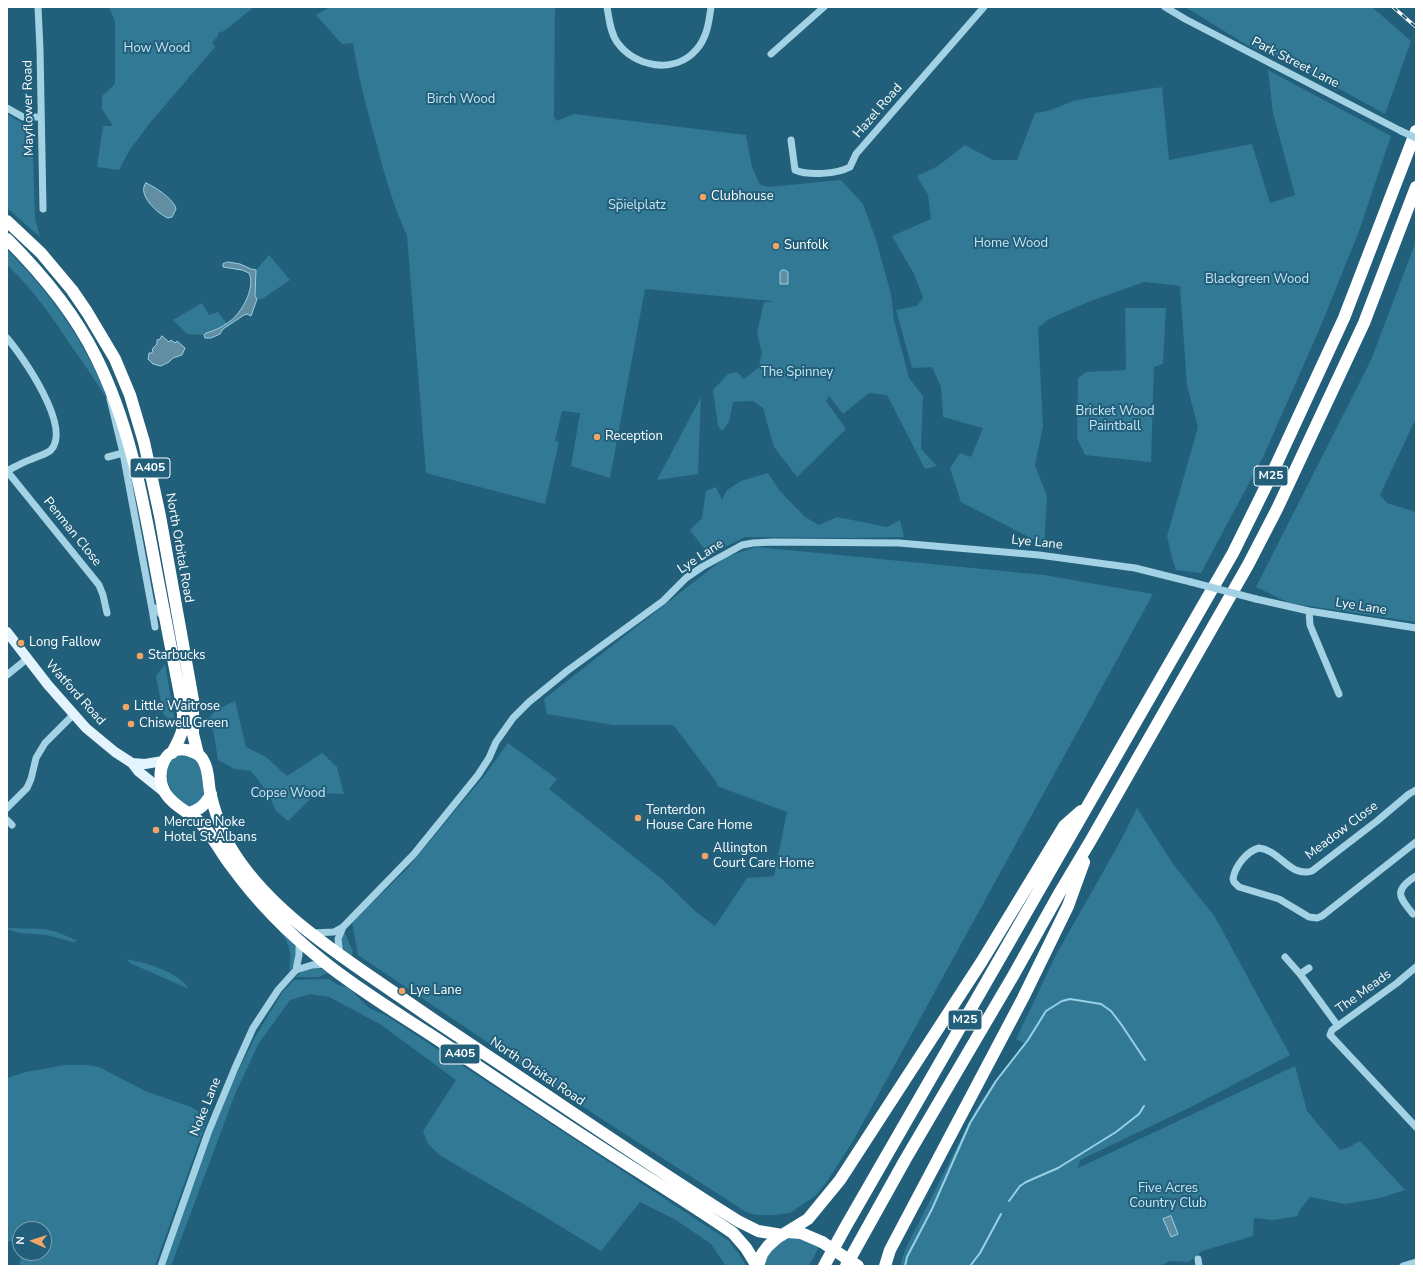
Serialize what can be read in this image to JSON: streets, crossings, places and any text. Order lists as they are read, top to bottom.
{
  "streets": {
    "highway": ["A405", "M25", "North Orbital Road"],
    "main road": ["Watford Road"],
    "street": [
      "Park Street Lane",
      "Mayflower Road",
      "Hazel Road",
      "Penman Close",
      "Lye Lane",
      "Meadow Close",
      "The Meads",
      "Noke Lane"
    ]
  },
  "crossings": [
    ["A405", "North Orbital Road"],
    ["A405", "Watford Road"],
    ["M25", "North Orbital Road"],
    ["Lye Lane", "North Orbital Road"],
    ["North Orbital Road", "Watford Road"]
  ],
  "parks": [
    "How Wood",
    "Birch Wood",
    "Spielplatz",
    "Home Wood",
    "Blackgreen Wood",
    "The Spinney",
    "Bricket Wood Paintball",
    "Copse Wood",
    "Five Acres Country Club"
  ],
  "places": [
    "Clubhouse",
    "Sunfolk",
    "Reception",
    "Long Fallow",
    "Starbucks",
    "Little Waitrose",
    "Chiswell Green",
    "Tenterdon House Care Home",
    "Mercure Noke Hotel St Albans",
    "Allington Court Care Home",
    "Lye Lane"
  ],
  "north": "left"
}
